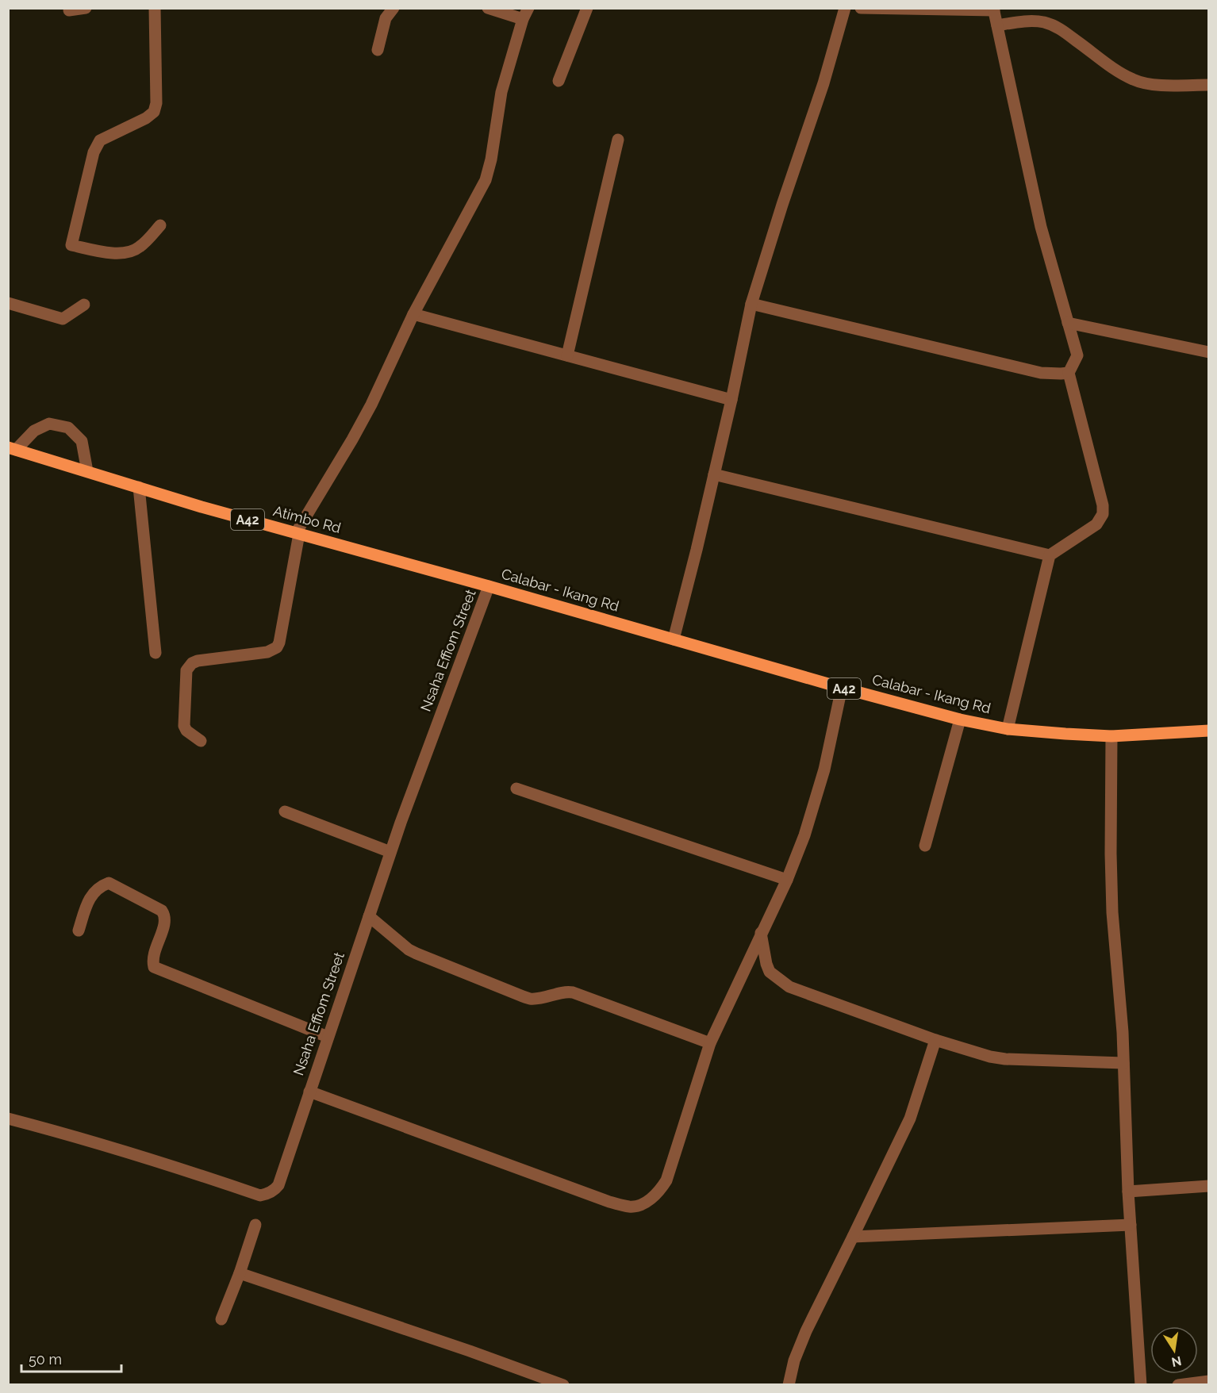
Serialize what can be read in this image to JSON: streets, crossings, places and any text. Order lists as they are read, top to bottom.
{
  "streets": {
    "main road": ["A42", "Atimbo Rd", "Calabar - Ikang Rd"],
    "street": ["Nsaha Effiom Street"]
  },
  "crossings": [
    ["Atimbo Rd", "Calabar - Ikang Rd"],
    ["Atimbo Rd", "Nsaha Effiom Street"],
    ["Calabar - Ikang Rd", "Nsaha Effiom Street"]
  ],
  "scale_bar": "50 m",
  "north": "bottom"
}
